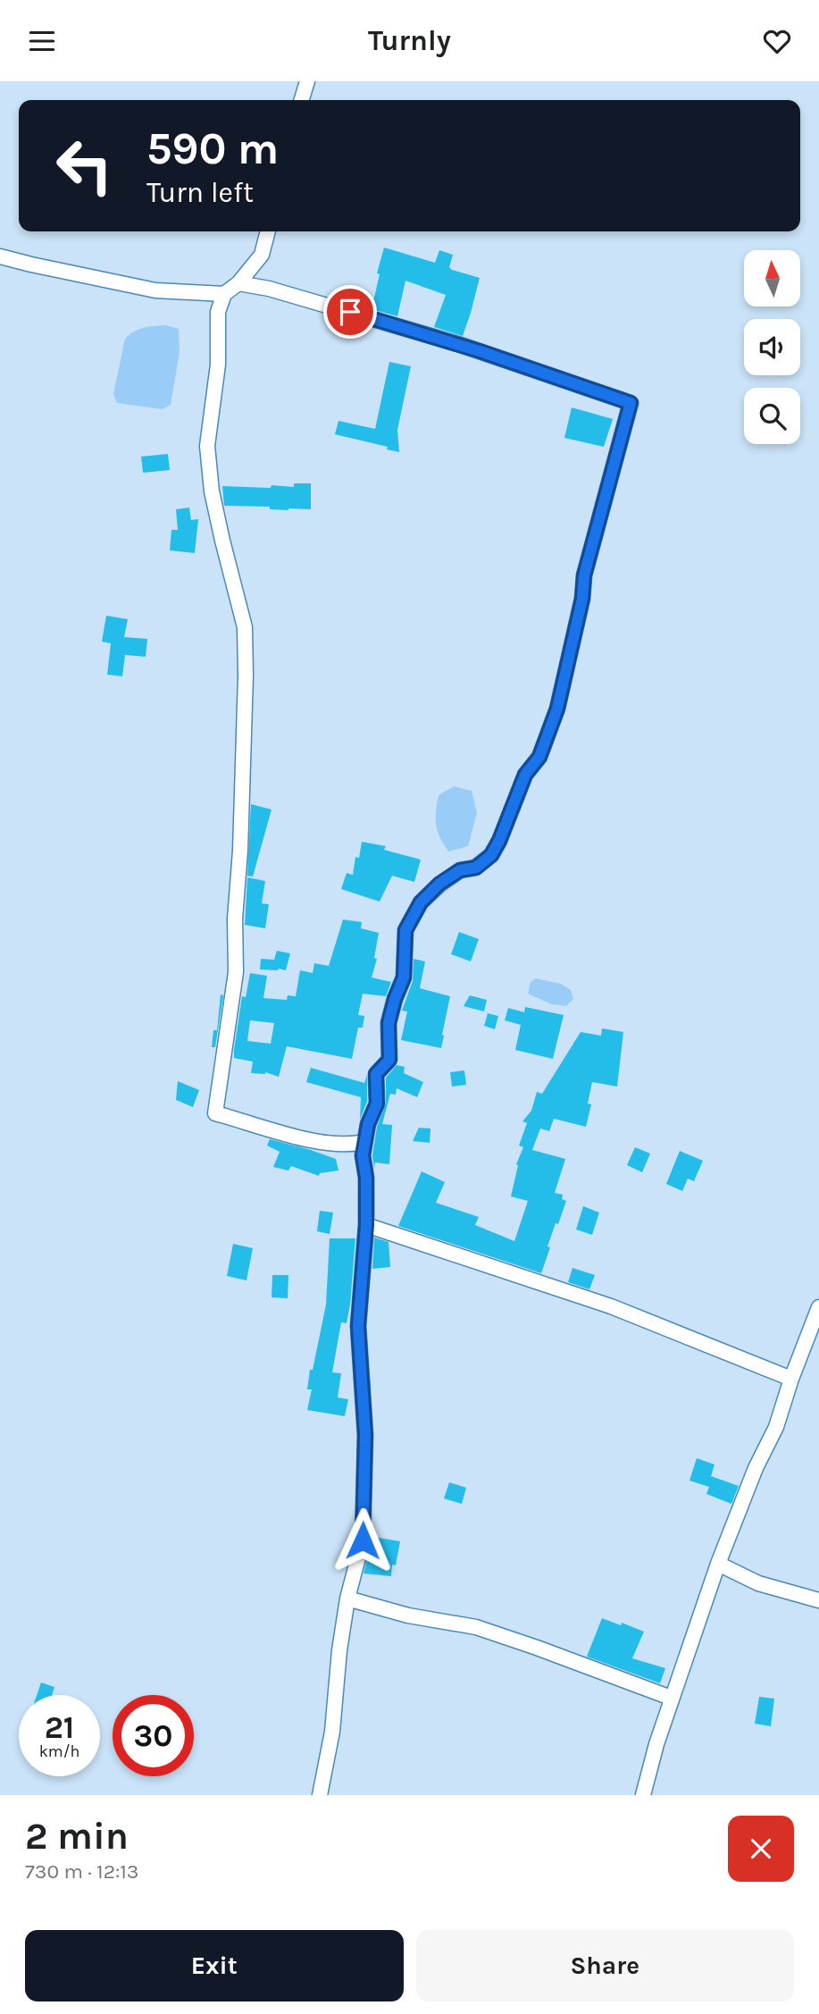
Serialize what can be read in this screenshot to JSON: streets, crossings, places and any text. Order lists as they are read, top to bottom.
{
  "north": "top",
  "page": {
    "header": "Turnly",
    "turn": ["590 m", "Turn left"],
    "speed": "21 km/h",
    "limit": "30",
    "heading": ["2 min", "730 m · 12:13"],
    "buttons": ["Exit", "Share"]
  }
}
